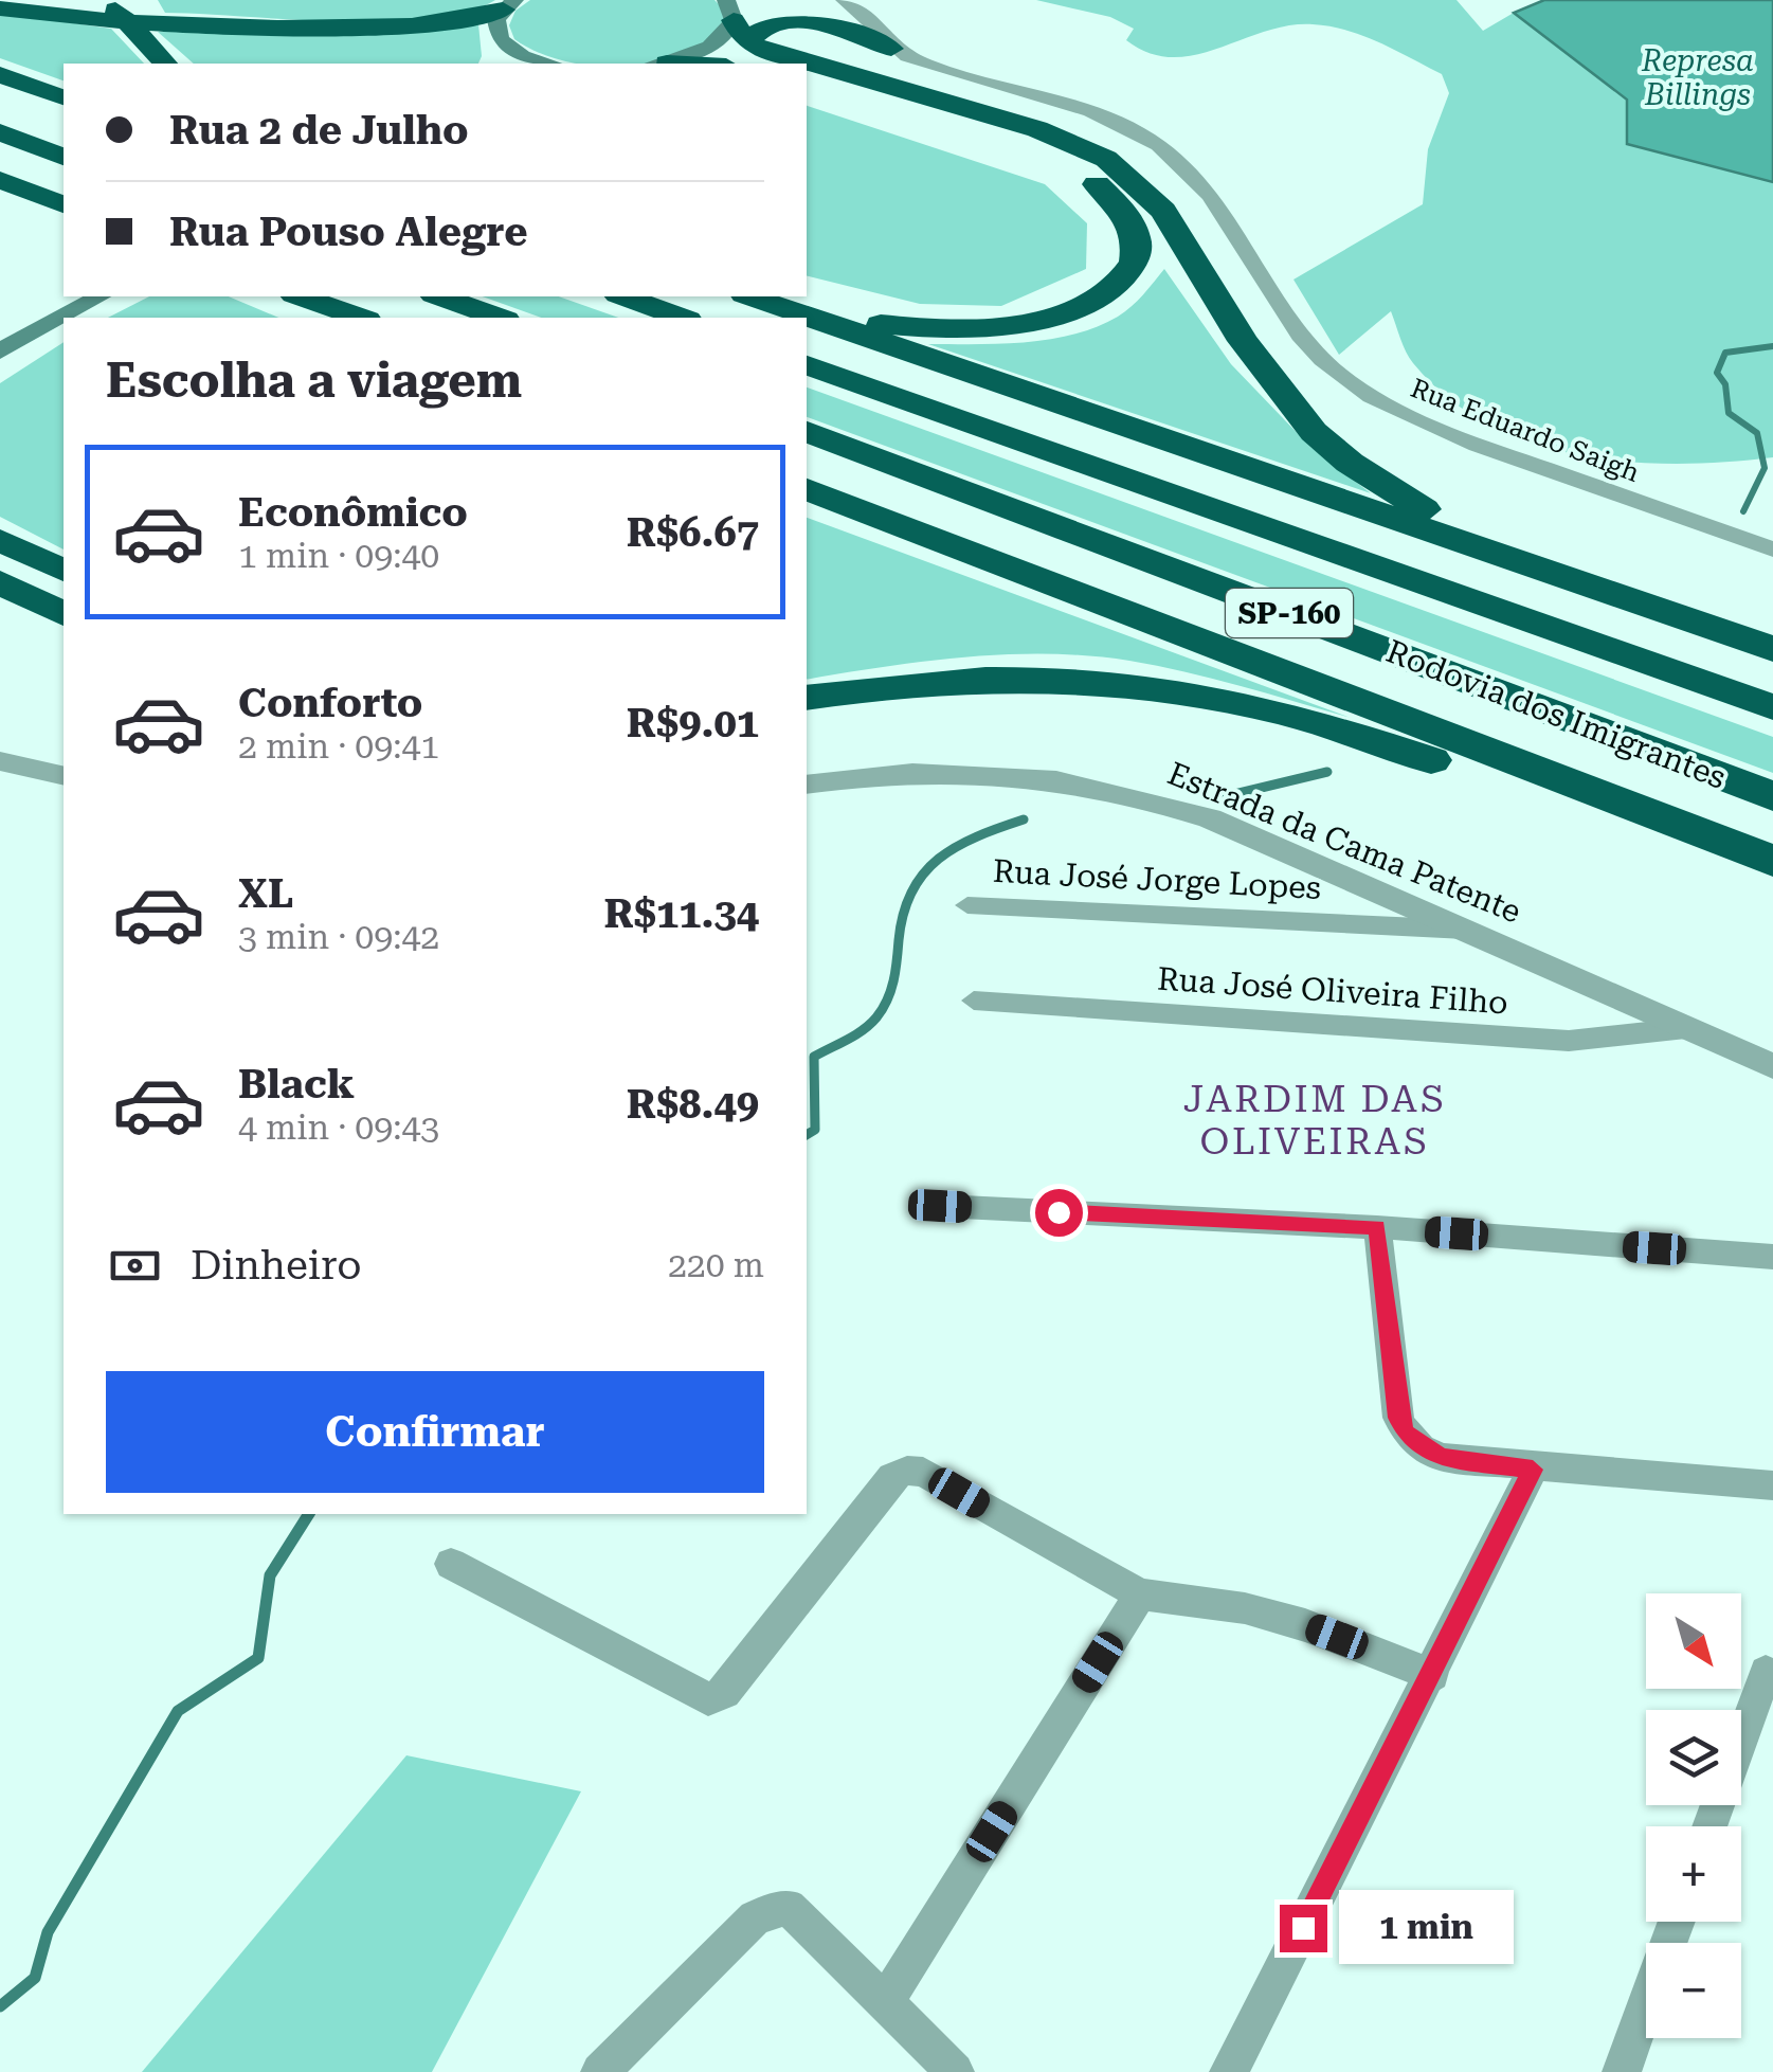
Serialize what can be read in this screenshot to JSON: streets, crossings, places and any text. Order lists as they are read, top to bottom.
{
  "streets": {
    "highway": ["SP-160", "Rodovia dos Imigrantes"],
    "street": [
      "Rua Eduardo Saigh",
      "Estrada da Cama Patente",
      "Rua José Jorge Lopes",
      "Rua José Oliveira Filho"
    ]
  },
  "crossings": [
    ["Estrada da Cama Patente", "Rua José Jorge Lopes"],
    ["Estrada da Cama Patente", "Rua José Oliveira Filho"]
  ],
  "districts": ["JARDIM DAS OLIVEIRAS"],
  "water": ["Represa Billings"],
  "north": "bottom right",
  "page": {
    "banner": ["Rua 2 de Julho", "Rua Pouso Alegre"],
    "heading": "Escolha a viagem",
    "list": [
      {
        "name": "Econômico",
        "note": "1 min · 09:40",
        "value": "R$6.67"
      },
      {
        "name": "Conforto",
        "note": "2 min · 09:41",
        "value": "R$9.01"
      },
      {
        "name": "XL",
        "note": "3 min · 09:42",
        "value": "R$11.34"
      },
      {
        "name": "Black",
        "note": "4 min · 09:43",
        "value": "R$8.49"
      }
    ],
    "pay": ["Dinheiro", "220 m"],
    "buttons": "Confirmar",
    "map_buttons": ["+", "−"],
    "bubble": "1 min"
  }
}
